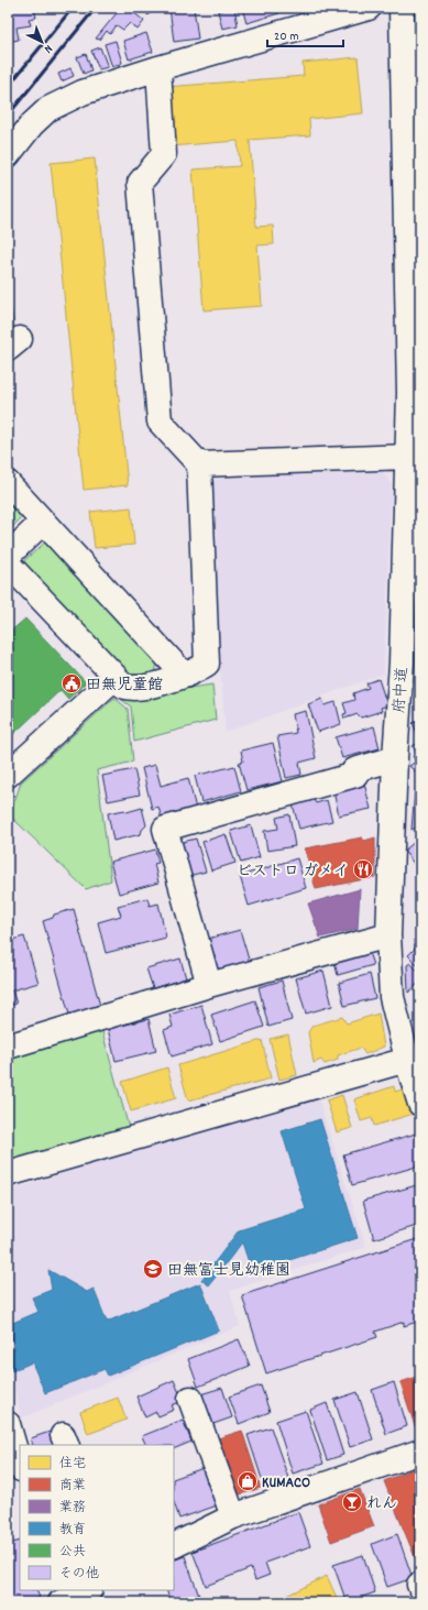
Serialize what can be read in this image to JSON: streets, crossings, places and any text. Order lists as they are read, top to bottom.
{
  "streets": {
    "street": ["府中道"]
  },
  "places": {
    "public building": ["田無児童館"],
    "restaurant": ["ビストロ ガメイ"],
    "school or university": ["田無富士見幼稚園"],
    "shop": ["KUMACO"],
    "bar": ["れん"]
  },
  "legend": [
    "住宅",
    "商業",
    "業務",
    "教育",
    "公共",
    "その他"
  ],
  "scale_bar": "20 m",
  "north": "bottom right"
}
